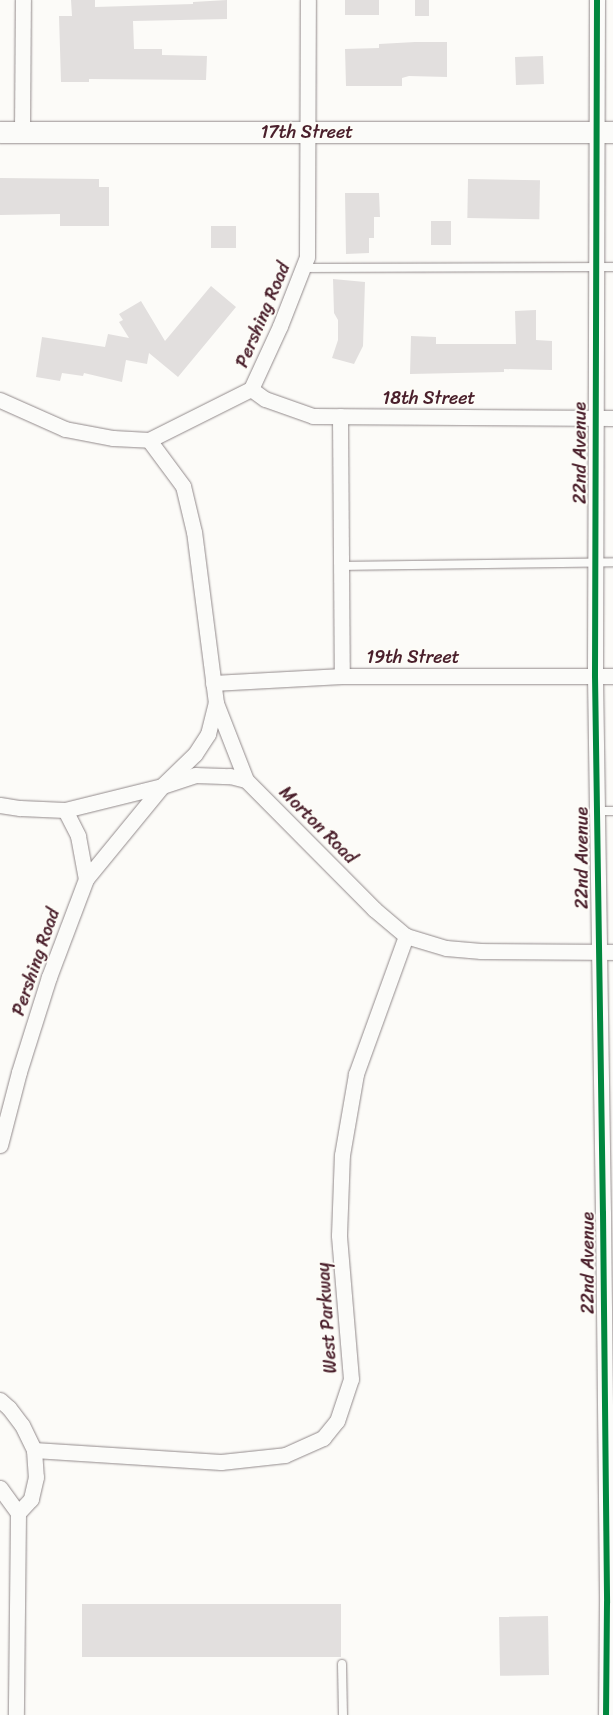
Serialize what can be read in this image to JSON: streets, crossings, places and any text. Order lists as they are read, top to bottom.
{
  "streets": {
    "main road": ["17th Street"],
    "street": [
      "Pershing Road",
      "18th Street",
      "22nd Avenue",
      "19th Street",
      "Morton Road",
      "West Parkway"
    ]
  },
  "crossings": [
    ["17th Street", "Pershing Road"],
    ["17th Street", "22nd Avenue"],
    ["Pershing Road", "18th Street"],
    ["Pershing Road", "19th Street"],
    ["Pershing Road", "Morton Road"],
    ["18th Street", "22nd Avenue"],
    ["22nd Avenue", "19th Street"],
    ["22nd Avenue", "Morton Road"],
    ["Morton Road", "West Parkway"]
  ]
}
